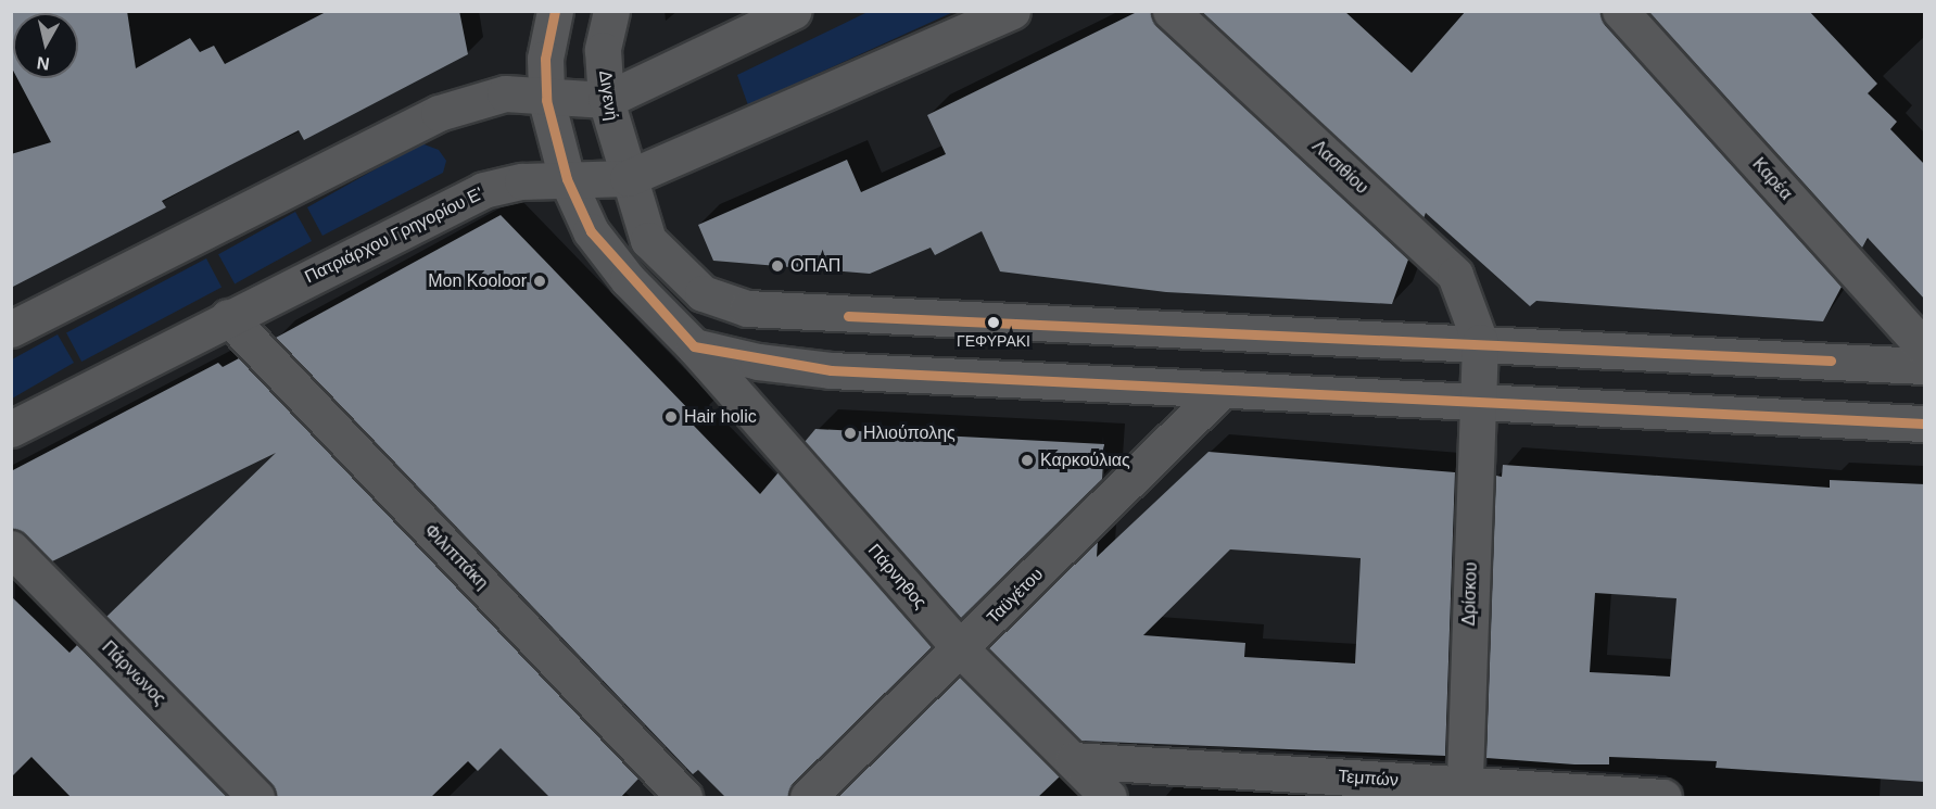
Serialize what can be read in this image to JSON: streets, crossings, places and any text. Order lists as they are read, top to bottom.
{
  "streets": {
    "street": [
      "Διγενή",
      "Λασιθίου",
      "Καρέα",
      "Πατριάρχου Γρηγορίου Ε'",
      "Φιλιππάκη",
      "Πάρνηθος",
      "Δρίσκου",
      "Ταϋγέτου",
      "Πάρνωνος",
      "Τεμπών"
    ]
  },
  "crossings": [
    ["Διγενή", "Λασιθίου"],
    ["Διγενή", "Πατριάρχου Γρηγορίου Ε'"],
    ["Διγενή", "Δρίσκου"],
    ["Λασιθίου", "Δρίσκου"],
    ["Πατριάρχου Γρηγορίου Ε'", "Φιλιππάκη"],
    ["Πατριάρχου Γρηγορίου Ε'", "Πάρνηθος"],
    ["Πάρνηθος", "Ταϋγέτου"],
    ["Πάρνηθος", "Τεμπών"],
    ["Δρίσκου", "Τεμπών"]
  ],
  "places": [
    "ΟΠΑΠ",
    "Mon Kooloor",
    "ΓΕΦΥΡΑΚΙ",
    "Hair holic",
    "Ηλιούπολης",
    "Καρκούλιας"
  ],
  "north": "bottom"
}
